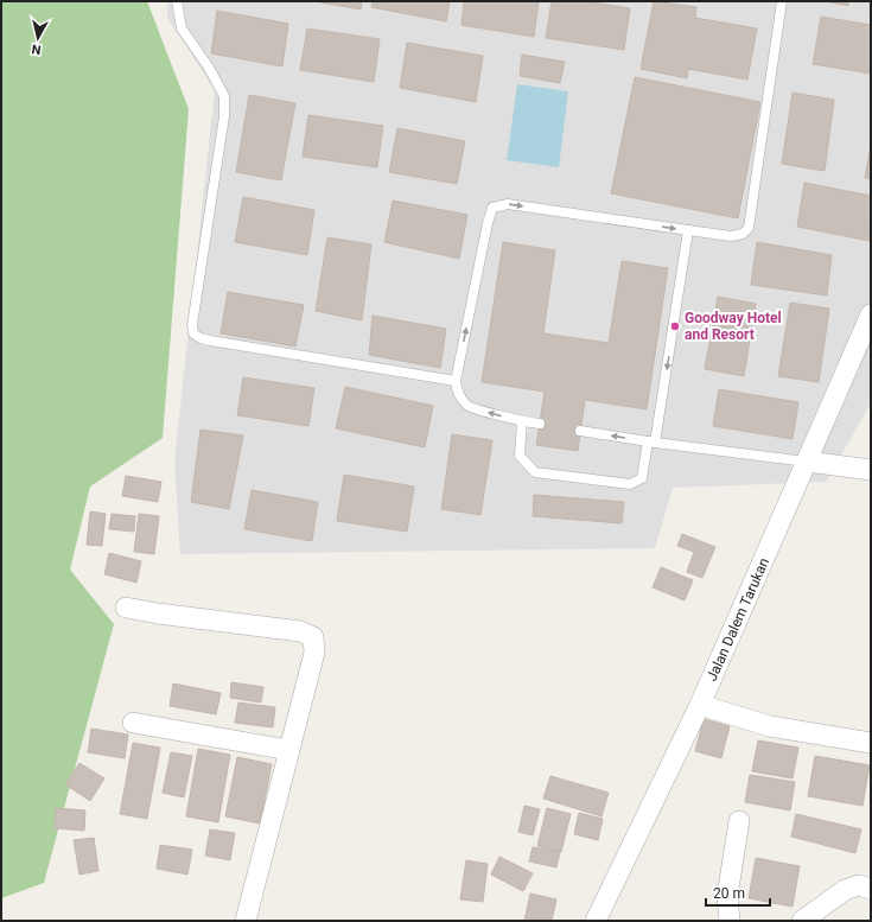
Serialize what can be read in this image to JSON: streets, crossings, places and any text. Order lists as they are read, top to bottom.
{
  "streets": {
    "street": ["Jalan Dalem Tarukan"]
  },
  "places": ["Goodway Hotel and Resort"],
  "scale_bar": "20 m",
  "north": "bottom"
}
